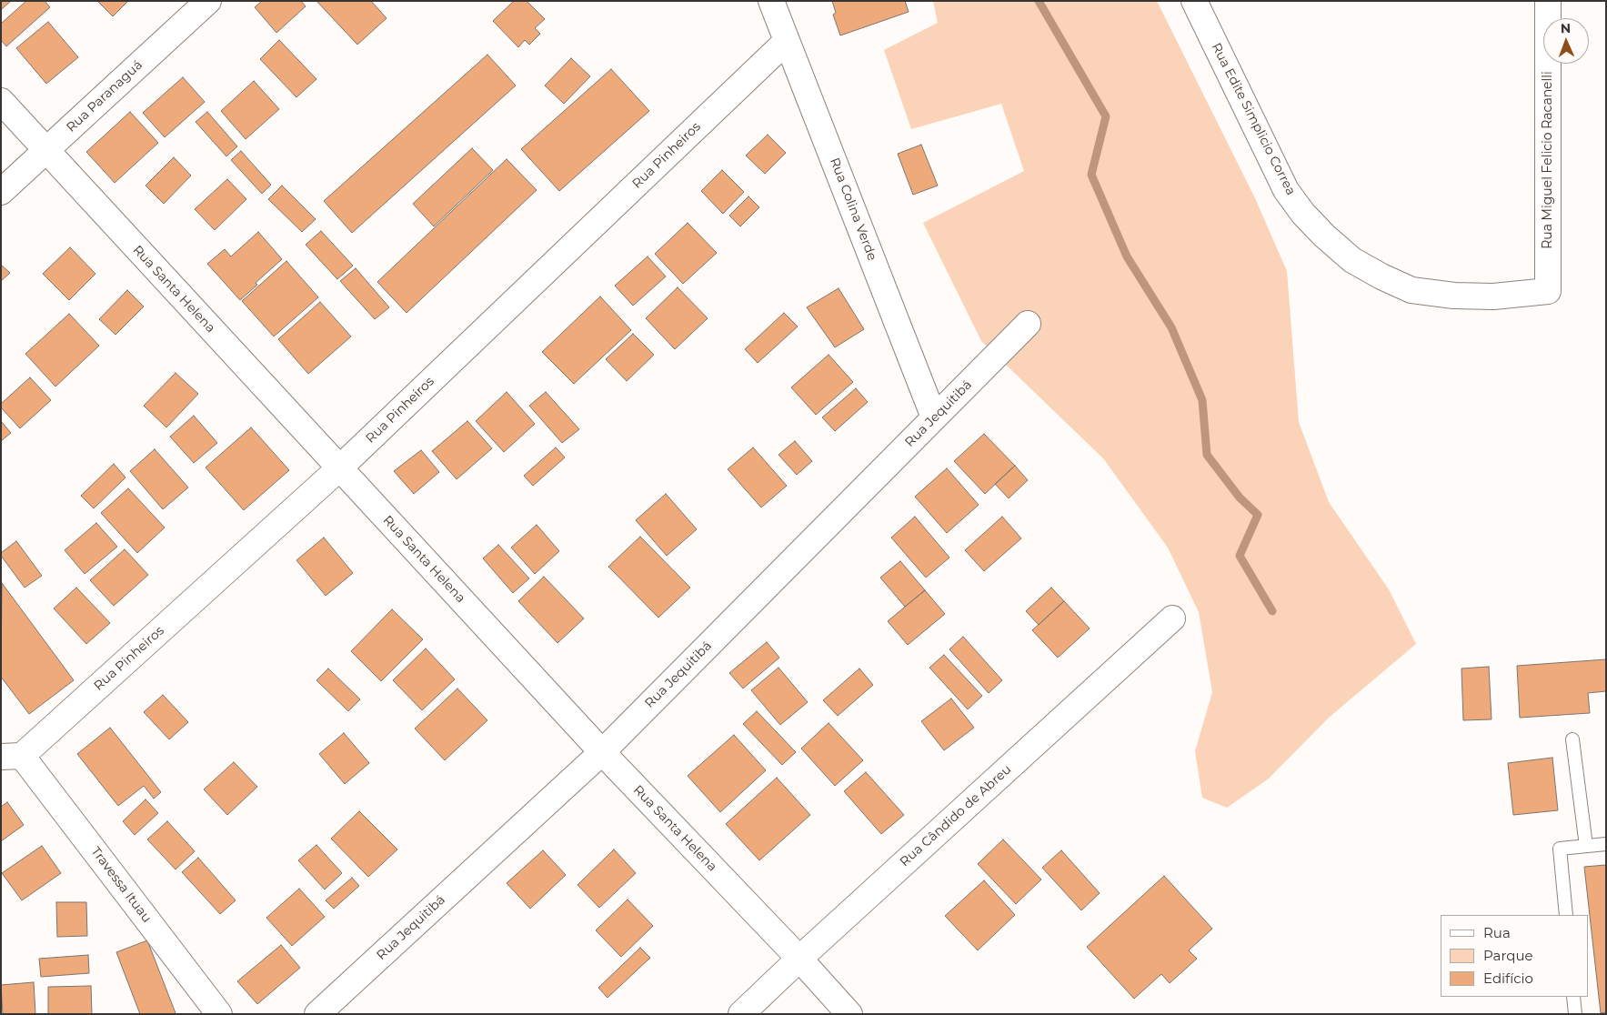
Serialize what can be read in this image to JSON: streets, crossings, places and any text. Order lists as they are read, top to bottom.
{
  "streets": {
    "street": [
      "Rua Paranaguá",
      "Rua Edite Simplicio Correa",
      "Rua Pinheiros",
      "Rua Miguel Felicio Racanelli",
      "Rua Colina Verde",
      "Rua Santa Helena",
      "Rua Jequitibá",
      "Rua Cândido de Abreu",
      "Travessa Ituau"
    ]
  },
  "crossings": [
    ["Rua Paranaguá", "Rua Santa Helena"],
    ["Rua Edite Simplicio Correa", "Rua Miguel Felicio Racanelli"],
    ["Rua Pinheiros", "Rua Colina Verde"],
    ["Rua Pinheiros", "Rua Santa Helena"],
    ["Rua Pinheiros", "Travessa Ituau"],
    ["Rua Colina Verde", "Rua Jequitibá"],
    ["Rua Santa Helena", "Rua Jequitibá"],
    ["Rua Santa Helena", "Rua Cândido de Abreu"]
  ],
  "legend": ["Rua", "Parque", "Edifício"],
  "north": "top"
}
